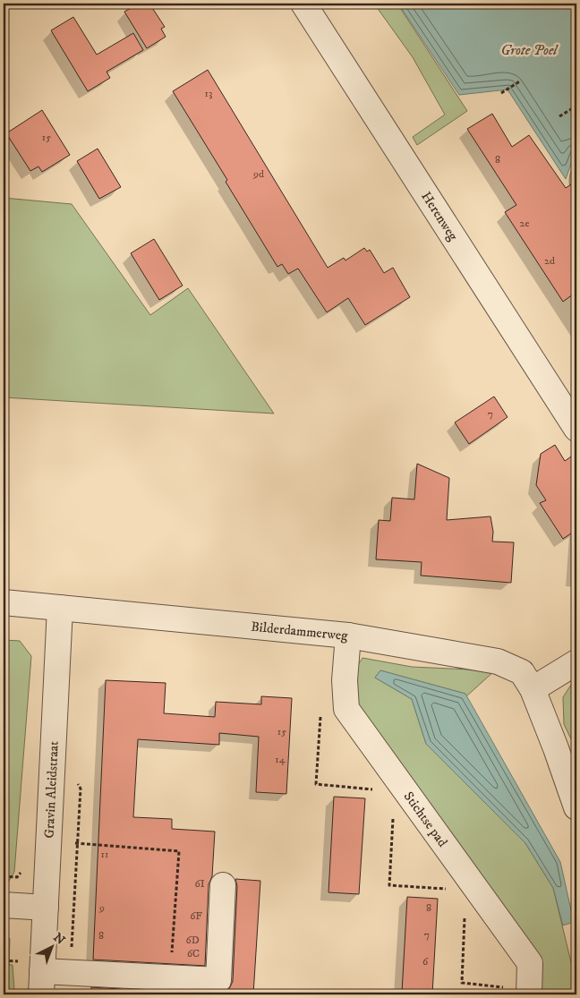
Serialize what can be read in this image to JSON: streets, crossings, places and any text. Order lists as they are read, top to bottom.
{
  "streets": {
    "street": [
      "Herenweg",
      "Bilderdammerweg",
      "Gravin Aleidstraat",
      "Stichtse pad"
    ]
  },
  "crossings": [
    ["Bilderdammerweg", "Gravin Aleidstraat"],
    ["Bilderdammerweg", "Stichtse pad"]
  ],
  "water": ["Grote Poel"],
  "house_numbers": [
    "13",
    "15",
    "8",
    "9d",
    "2e",
    "2d",
    "7",
    "15",
    "14",
    "11",
    "6I",
    "9",
    "8",
    "6F",
    "7",
    "8",
    "6D",
    "6C",
    "6"
  ],
  "north": "top right"
}
